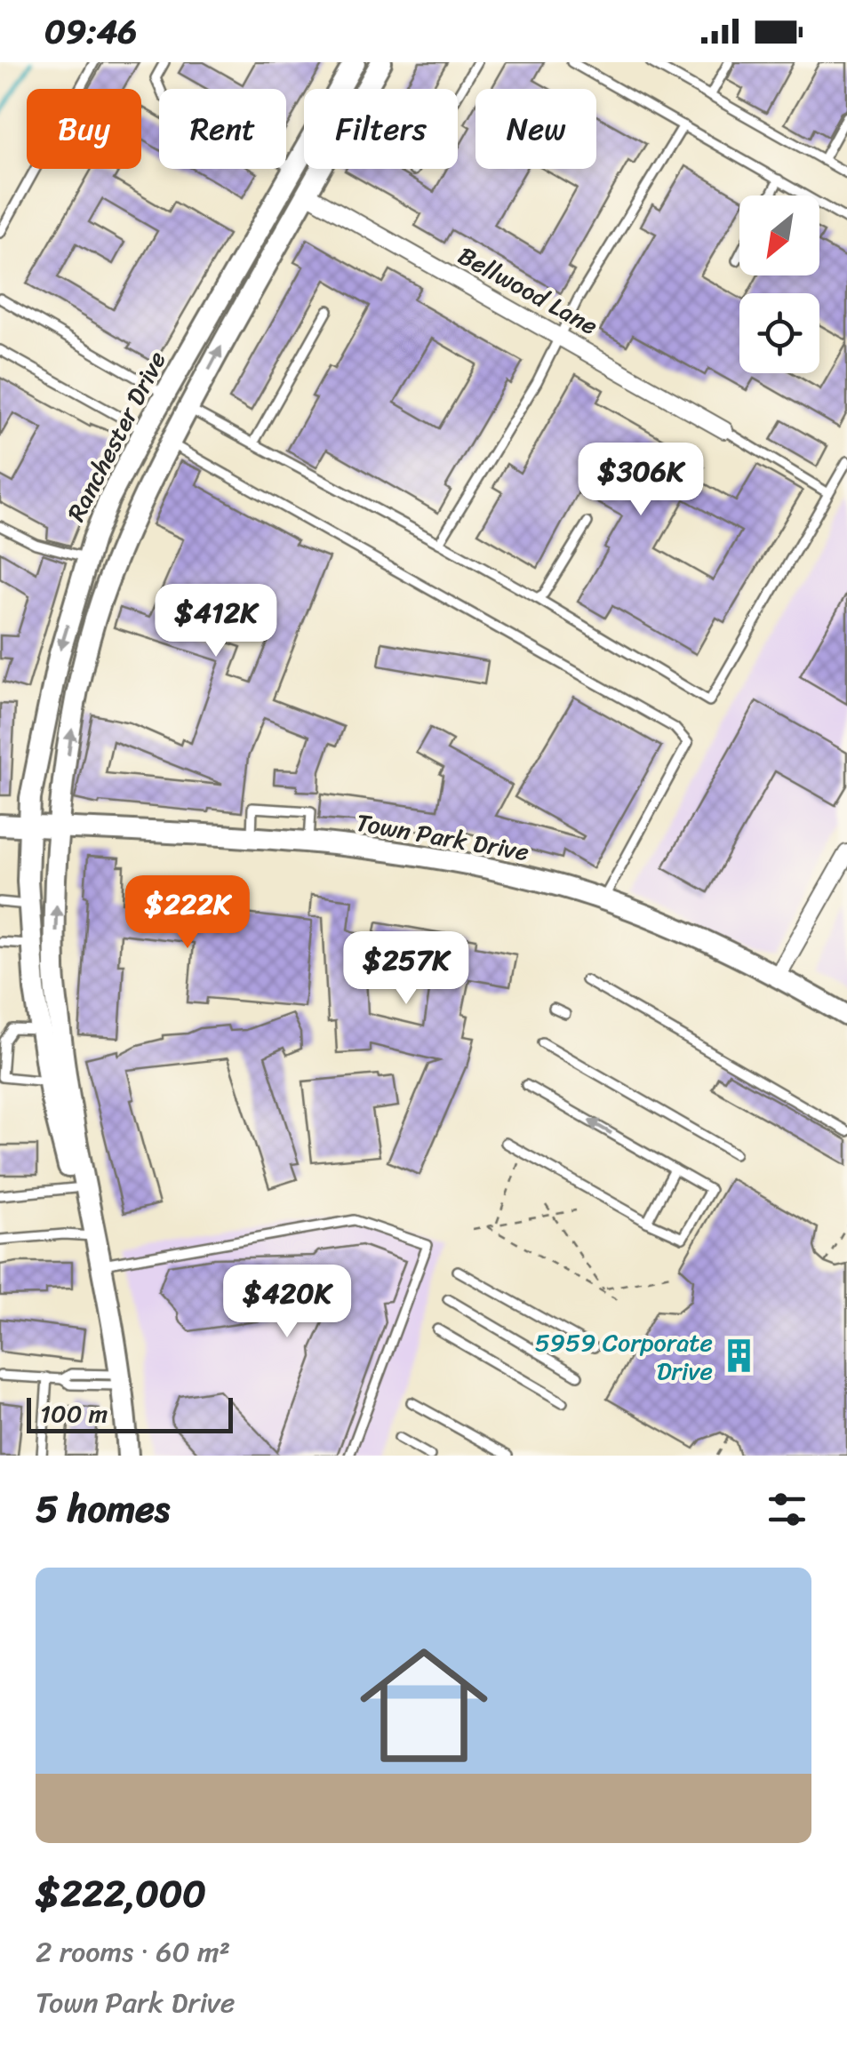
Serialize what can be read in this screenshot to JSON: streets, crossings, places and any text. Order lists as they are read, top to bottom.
{
  "streets": {
    "street": ["Bellwood Lane", "Ranchester Drive", "Town Park Drive"]
  },
  "crossings": [
    ["Bellwood Lane", "Ranchester Drive"],
    ["Ranchester Drive", "Town Park Drive"]
  ],
  "places": {
    "building": ["5959 Corporate Drive"]
  },
  "scale_bar": "100 m",
  "north": "bottom left",
  "page": {
    "status": "09:46",
    "chip": [
      "Buy",
      "Rent",
      "Filters",
      "New"
    ],
    "price": [
      "$306K",
      "$412K",
      "$222K",
      "$257K",
      "$420K"
    ],
    "scale": "100 m",
    "heading": "5 homes",
    "list": [
      {
        "name": "$222,000",
        "note": "2 rooms · 60 m² · Town Park Drive"
      }
    ]
  }
}
